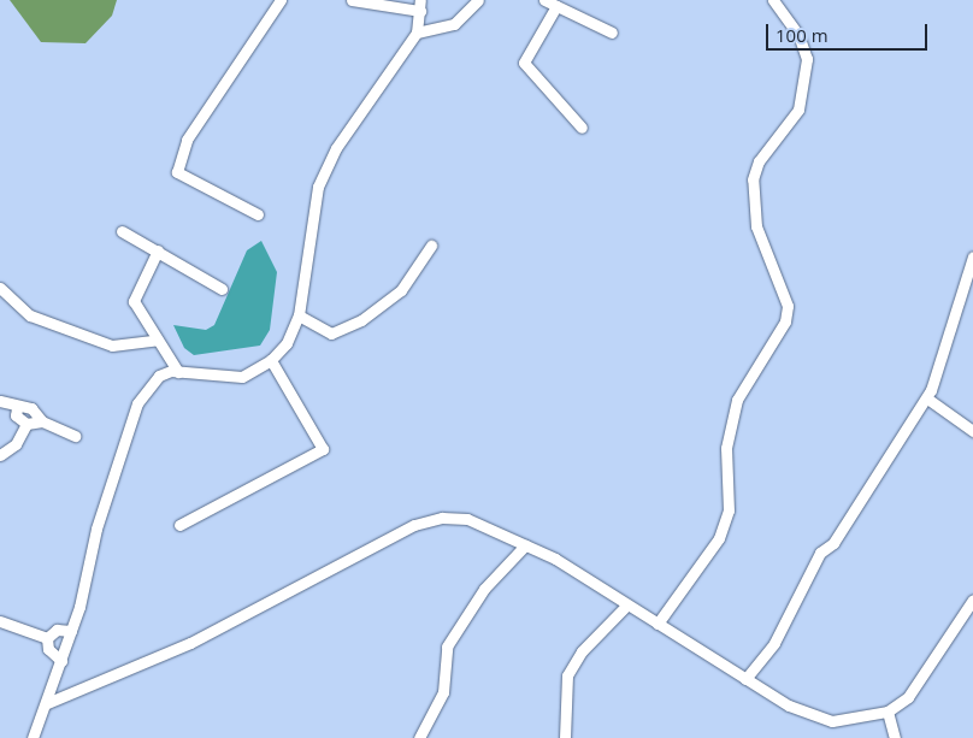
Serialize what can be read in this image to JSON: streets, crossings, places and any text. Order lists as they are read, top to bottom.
{
  "scale_bar": "100 m"
}
